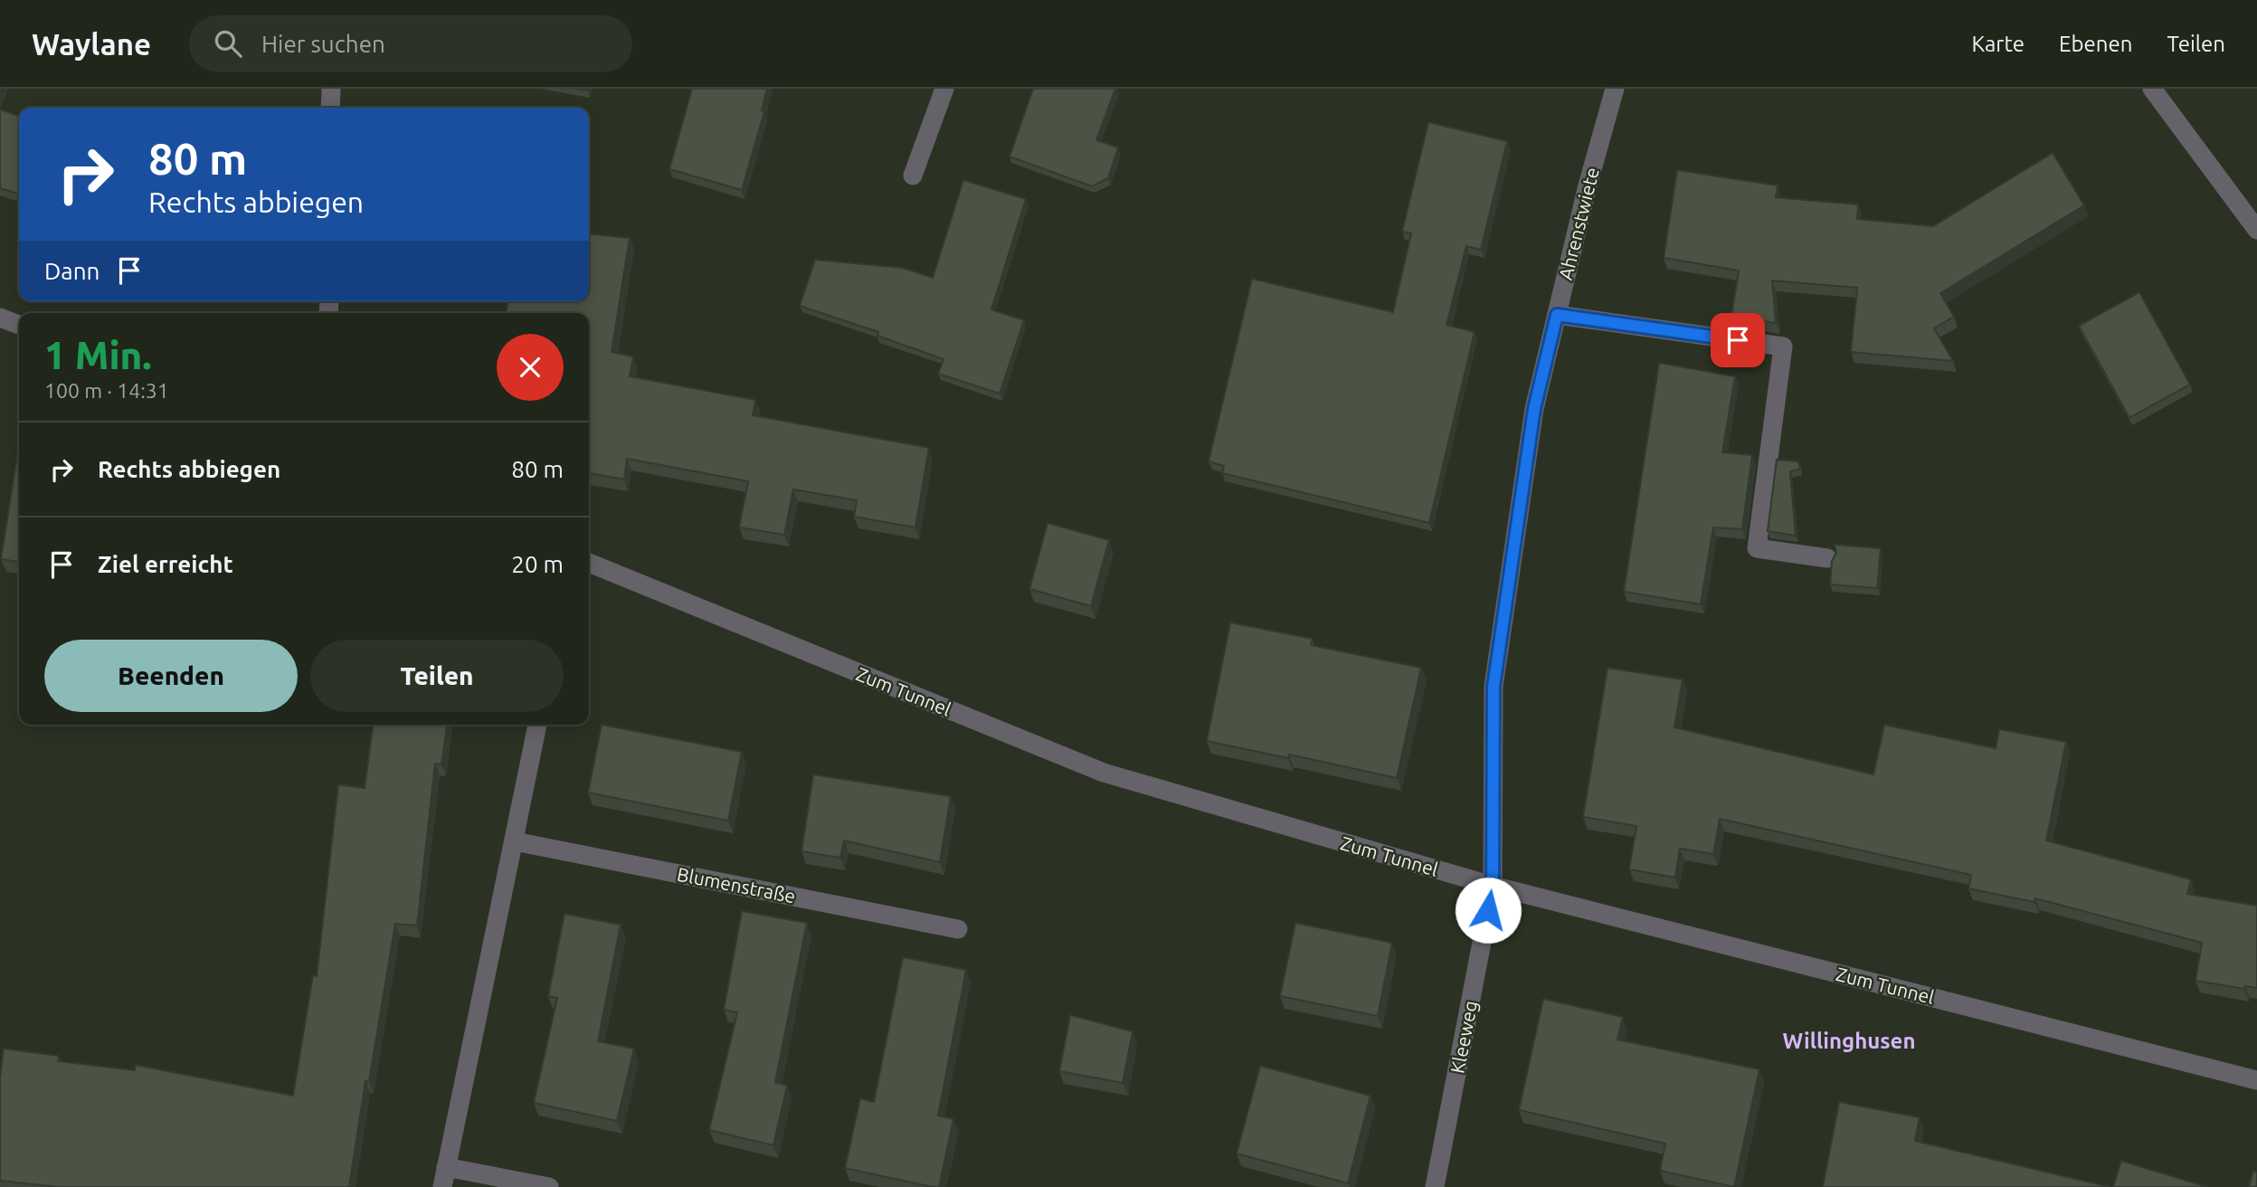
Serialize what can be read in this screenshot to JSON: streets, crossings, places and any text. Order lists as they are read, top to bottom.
{
  "streets": {
    "street": [
      "Ahrenstwiete",
      "Zum Tunnel",
      "Blumenstraße",
      "Kleeweg"
    ]
  },
  "crossings": [
    ["Ahrenstwiete", "Zum Tunnel"],
    ["Ahrenstwiete", "Kleeweg"],
    ["Zum Tunnel", "Kleeweg"]
  ],
  "districts": ["Willinghusen"],
  "page": {
    "header": "Waylane",
    "search": "Hier suchen",
    "nav": ["Karte", "Ebenen", "Teilen"],
    "turn": ["80 m", "Rechts abbiegen"],
    "then": "Dann",
    "heading": ["1 Min.", "100 m · 14:31"],
    "list": [
      {
        "name": "Rechts abbiegen",
        "value": "80 m"
      },
      {
        "name": "Ziel erreicht",
        "value": "20 m"
      }
    ],
    "buttons": ["Beenden", "Teilen"]
  }
}
